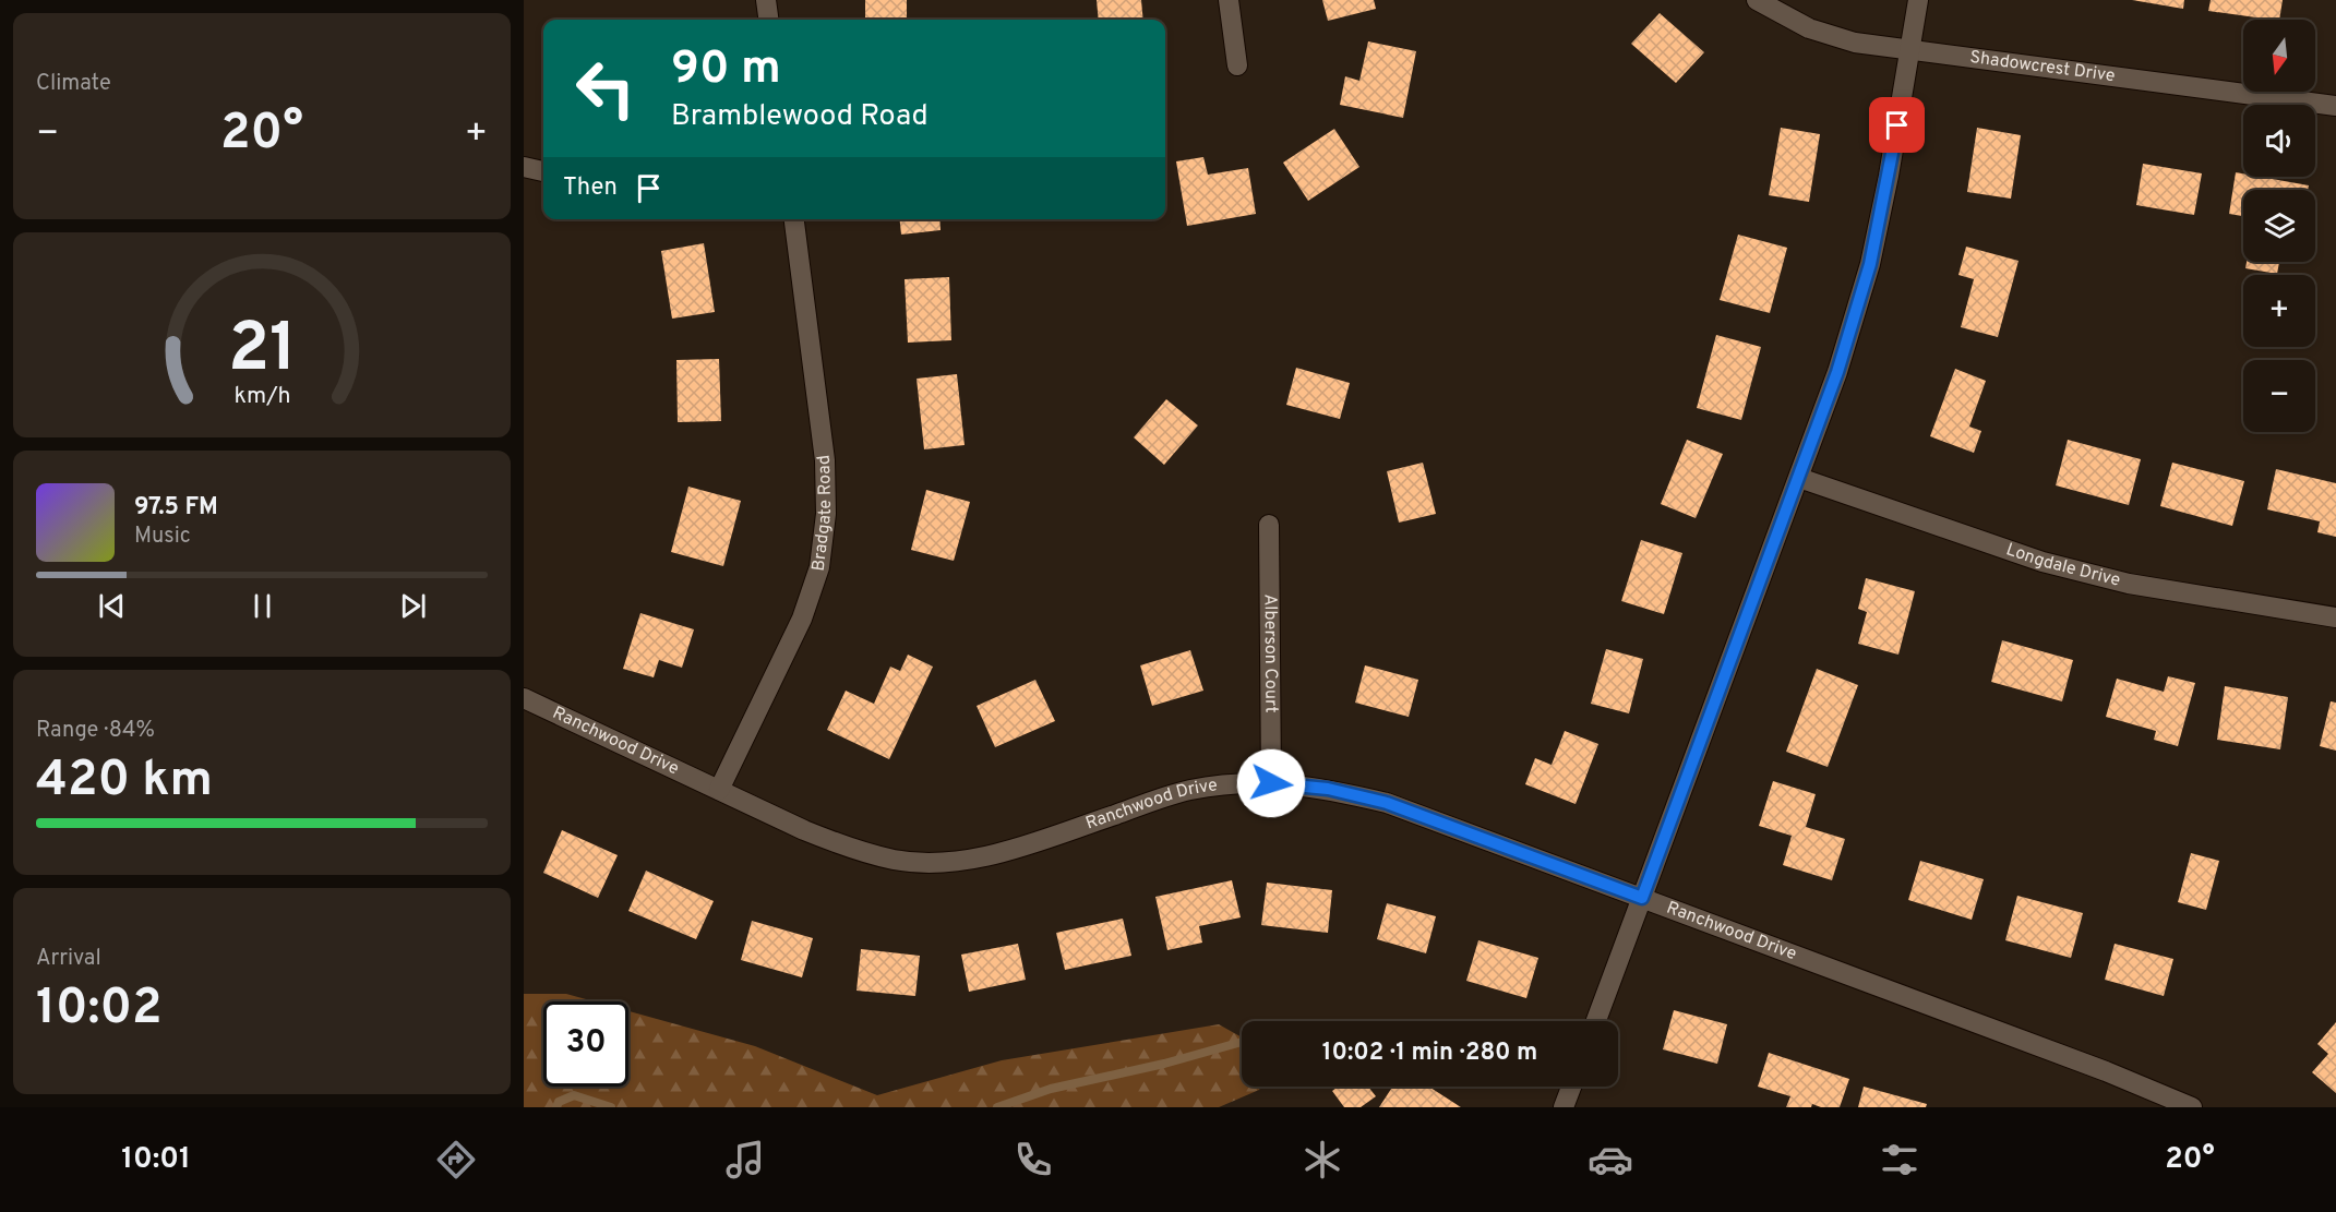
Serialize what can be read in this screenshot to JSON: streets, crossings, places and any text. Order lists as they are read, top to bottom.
{
  "streets": {
    "street": [
      "Shadowcrest Drive",
      "Bradgate Road",
      "Longdale Drive",
      "Alberson Court",
      "Ranchwood Drive"
    ]
  },
  "crossings": [
    ["Bradgate Road", "Ranchwood Drive"],
    ["Alberson Court", "Ranchwood Drive"]
  ],
  "north": "bottom",
  "page": {
    "tile": [
      "Climate",
      ["Range · 84%", "420 km"],
      ["Arrival", "10:02"]
    ],
    "map_buttons": ["+", "−"],
    "turn": ["90 m", "Bramblewood Road"],
    "heat": ["−", "20°", "+"],
    "then": "Then",
    "song": ["97.5 FM", "Music"],
    "limit": "30",
    "trip": "10:02 · 1 min · 280 m",
    "tabs": ["10:01", "20°"],
    "gauge": ["21", "km/h"]
  }
}
